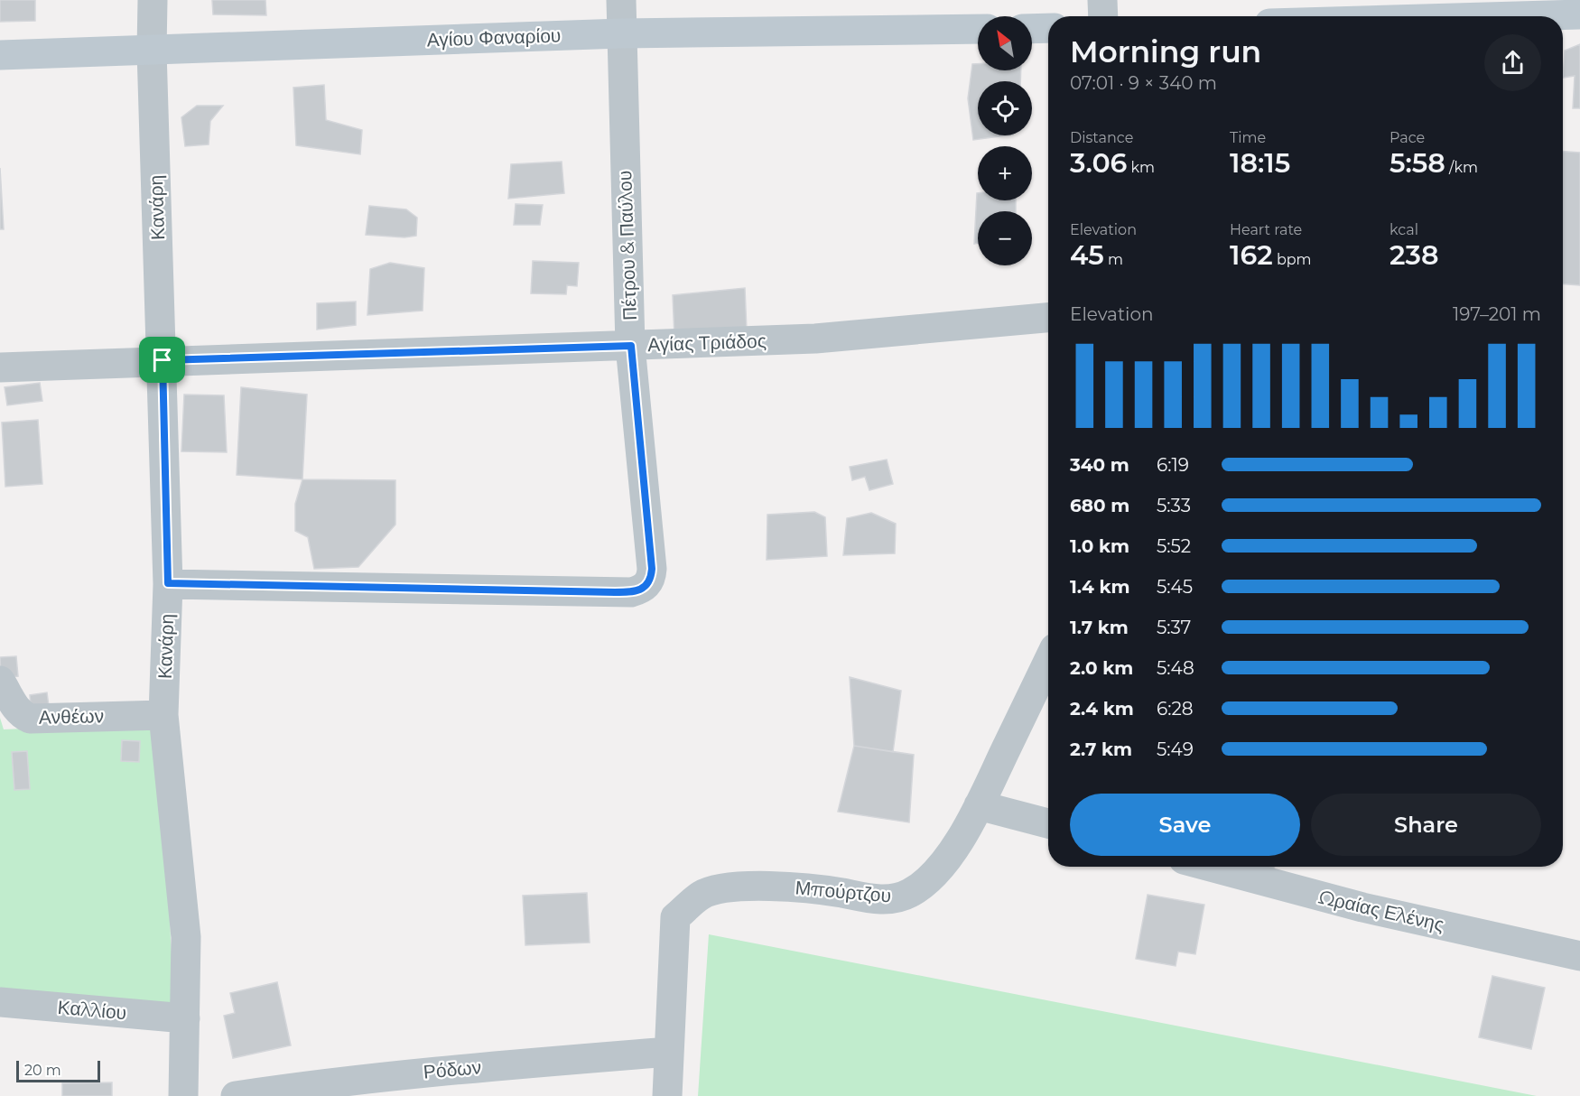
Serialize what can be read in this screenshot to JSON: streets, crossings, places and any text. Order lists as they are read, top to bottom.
{
  "streets": {
    "street": [
      "Αγίου Φαναρίου",
      "Κανάρη",
      "Πέτρου & Παύλου",
      "Αγίας Τριάδος",
      "Ανθέων",
      "Μπούρτζου",
      "Ωραίας Ελένης",
      "Καλλίου",
      "Ρόδων"
    ]
  },
  "crossings": [
    ["Αγίου Φαναρίου", "Κανάρη"],
    ["Αγίου Φαναρίου", "Πέτρου & Παύλου"],
    ["Κανάρη", "Πέτρου & Παύλου"],
    ["Κανάρη", "Αγίας Τριάδος"],
    ["Κανάρη", "Ανθέων"],
    ["Κανάρη", "Καλλίου"],
    ["Πέτρου & Παύλου", "Αγίας Τριάδος"],
    ["Μπούρτζου", "Ρόδων"]
  ],
  "scale_bar": "20 m",
  "north": "top left",
  "page": {
    "map_buttons": ["+", "−"],
    "heading": ["Morning run", "07:01 · 9 × 340 m"],
    "stats": [
      ["Distance", "3.06 km"],
      ["Time", "18:15"],
      ["Pace", "5:58 /km"],
      ["Elevation", "45 m"],
      ["Heart rate", "162 bpm"],
      ["kcal", "238"]
    ],
    "chart": ["Elevation", "197–201 m"],
    "list": [
      {
        "name": "340 m",
        "note": "6:19"
      },
      {
        "name": "680 m",
        "note": "5:33"
      },
      {
        "name": "1.0 km",
        "note": "5:52"
      },
      {
        "name": "1.4 km",
        "note": "5:45"
      },
      {
        "name": "1.7 km",
        "note": "5:37"
      },
      {
        "name": "2.0 km",
        "note": "5:48"
      },
      {
        "name": "2.4 km",
        "note": "6:28"
      },
      {
        "name": "2.7 km",
        "note": "5:49"
      }
    ],
    "buttons": ["Save", "Share"],
    "scale": "20 m"
  }
}
